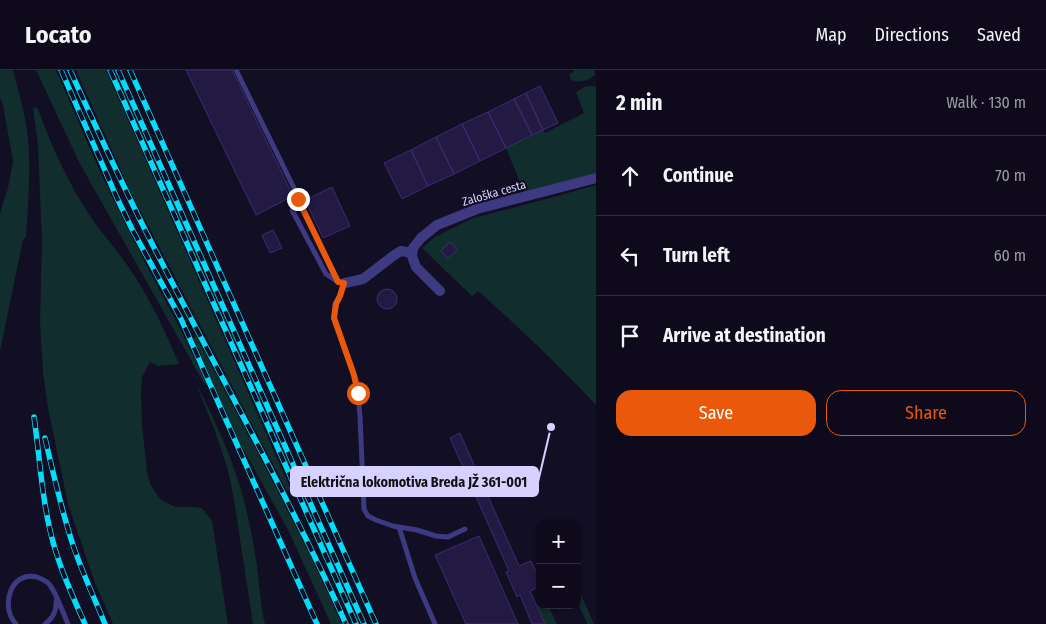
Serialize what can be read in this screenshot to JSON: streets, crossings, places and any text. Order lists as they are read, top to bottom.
{
  "streets": {
    "street": ["Zaloška cesta"]
  },
  "places": ["Električna lokomotiva Breda JŽ 361-001"],
  "page": {
    "header": "Locato",
    "nav": ["Map", "Directions", "Saved"],
    "heading": ["2 min", "Walk · 130 m"],
    "list": [
      ["Continue", "70 m"],
      ["Turn left", "60 m"],
      "Arrive at destination"
    ],
    "buttons": ["Save", "Share"],
    "map_buttons": ["+", "−"]
  }
}
